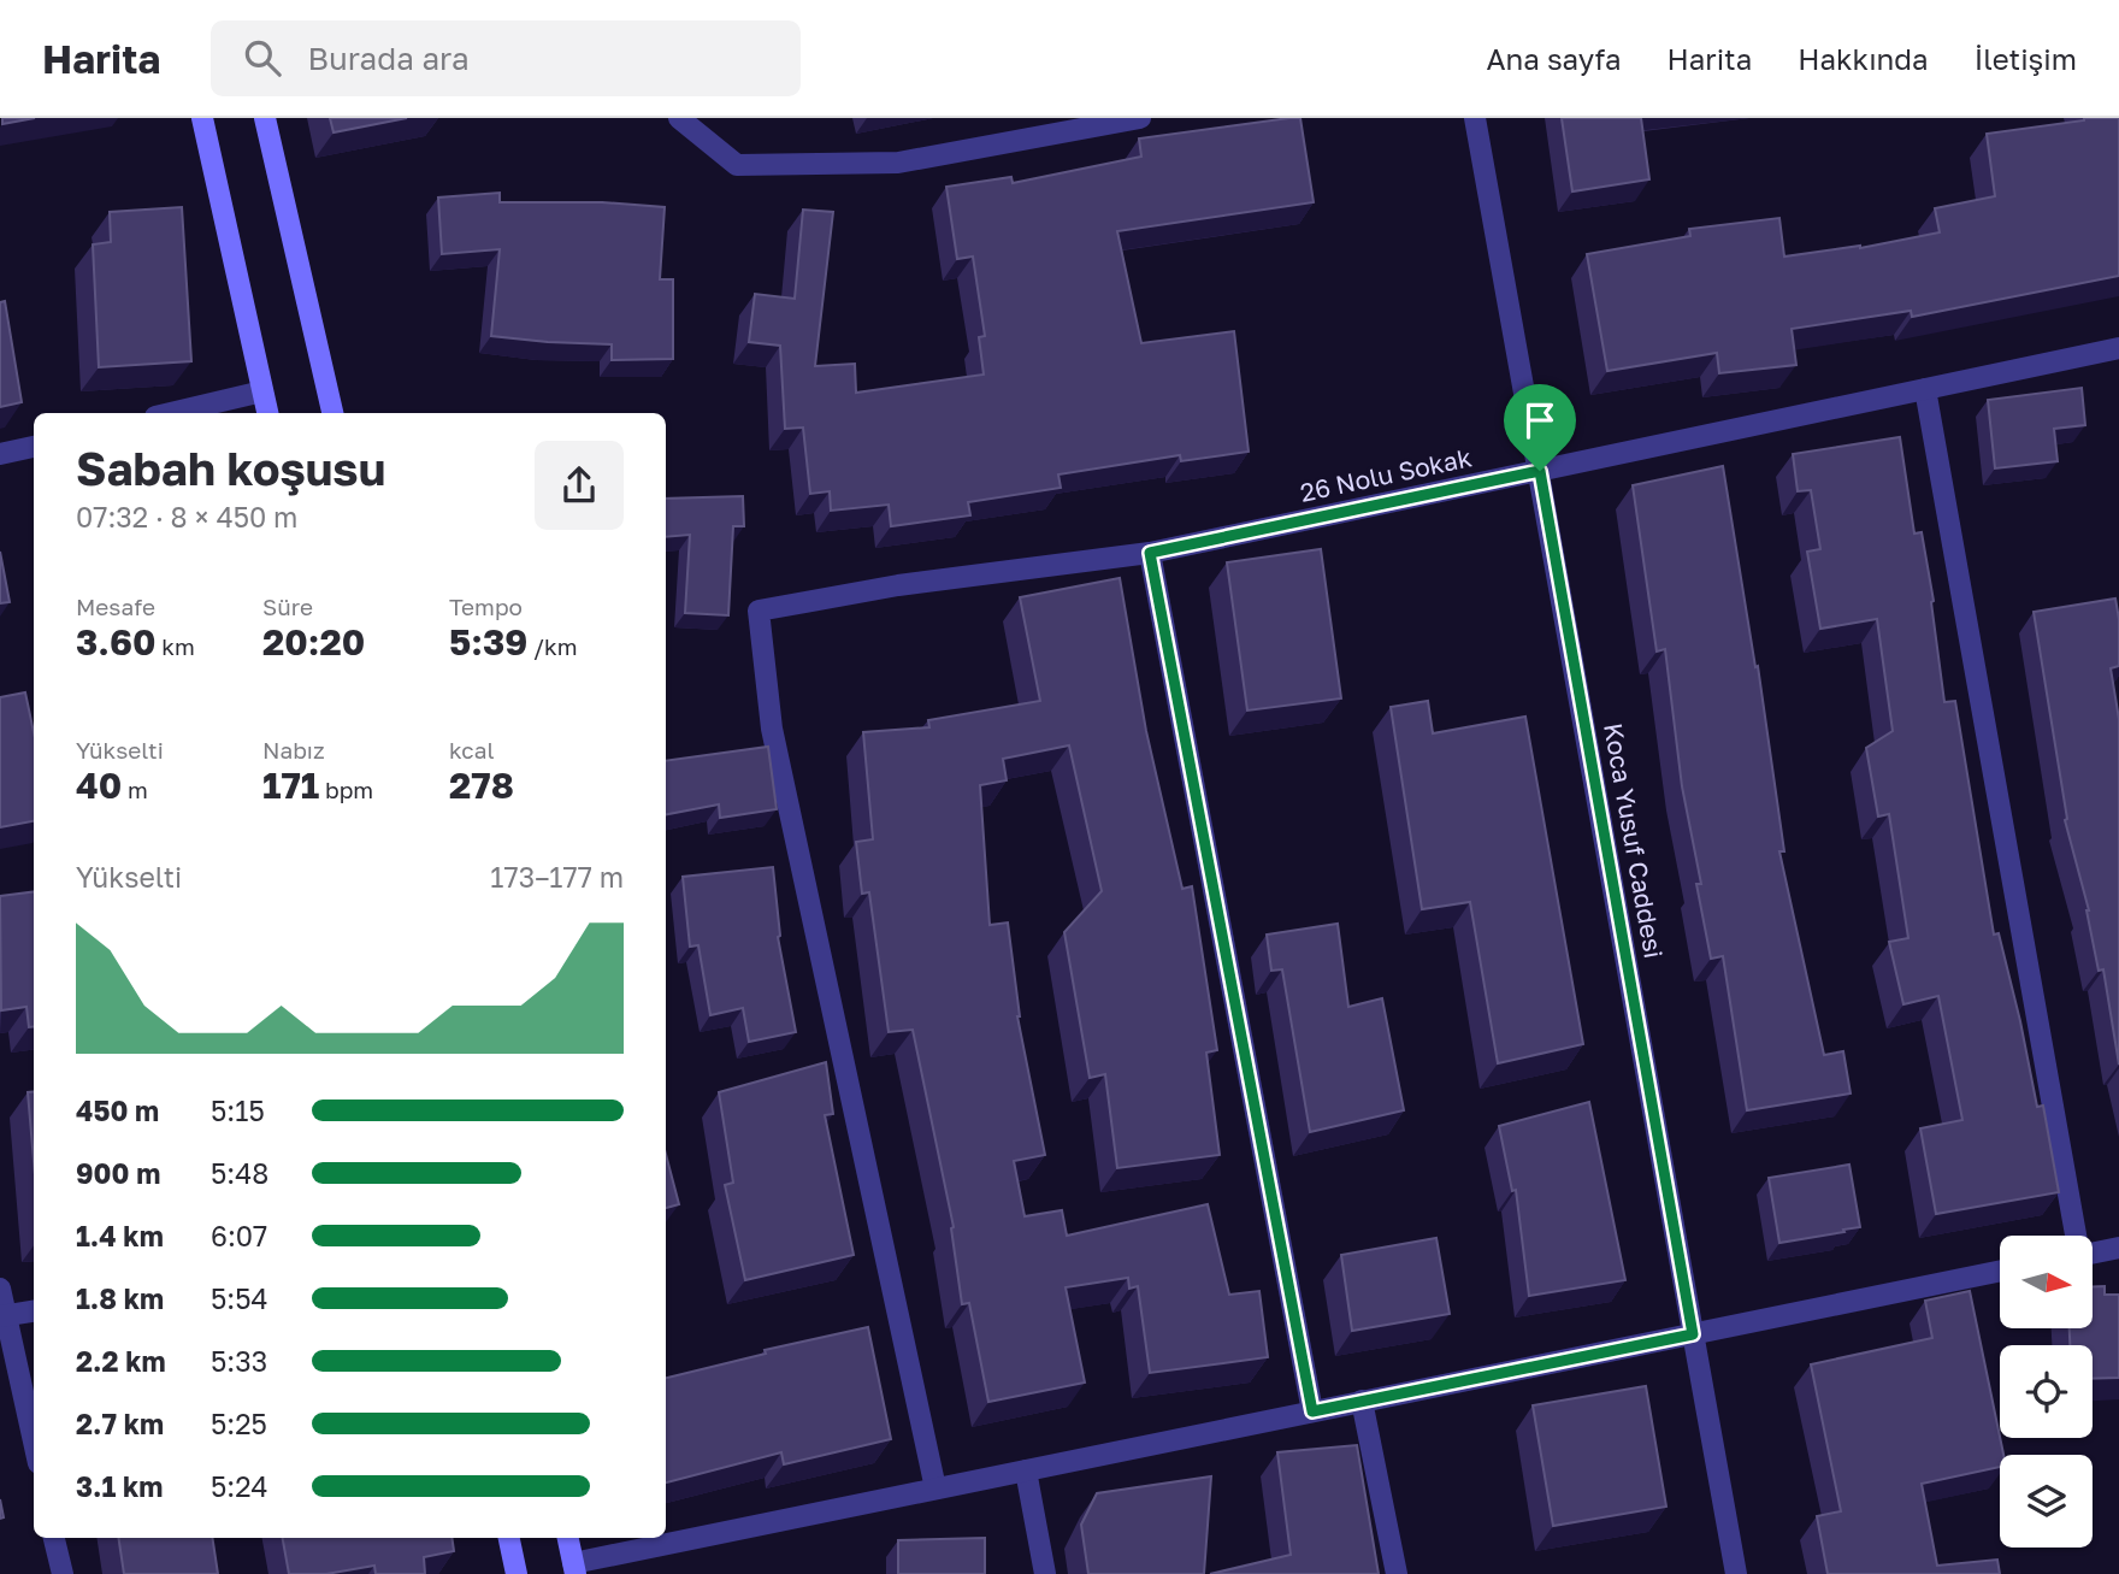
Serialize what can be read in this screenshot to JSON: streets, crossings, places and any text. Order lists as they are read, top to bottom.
{
  "streets": {
    "street": ["26 Nolu Sokak", "Koca Yusuf Caddesi"]
  },
  "crossings": [
    ["26 Nolu Sokak", "Koca Yusuf Caddesi"]
  ],
  "north": "right",
  "page": {
    "header": "Harita",
    "search": "Burada ara",
    "nav": [
      "Ana sayfa",
      "Harita",
      "Hakkında",
      "İletişim"
    ],
    "heading": ["Sabah koşusu", "07:32 · 8 × 450 m"],
    "stats": [
      ["Mesafe", "3.60 km"],
      ["Süre", "20:20"],
      ["Tempo", "5:39 /km"],
      ["Yükselti", "40 m"],
      ["Nabız", "171 bpm"],
      ["kcal", "278"]
    ],
    "chart": ["Yükselti", "173–177 m"],
    "list": [
      {
        "name": "450 m",
        "note": "5:15"
      },
      {
        "name": "900 m",
        "note": "5:48"
      },
      {
        "name": "1.4 km",
        "note": "6:07"
      },
      {
        "name": "1.8 km",
        "note": "5:54"
      },
      {
        "name": "2.2 km",
        "note": "5:33"
      },
      {
        "name": "2.7 km",
        "note": "5:25"
      },
      {
        "name": "3.1 km",
        "note": "5:24"
      }
    ]
  }
}
